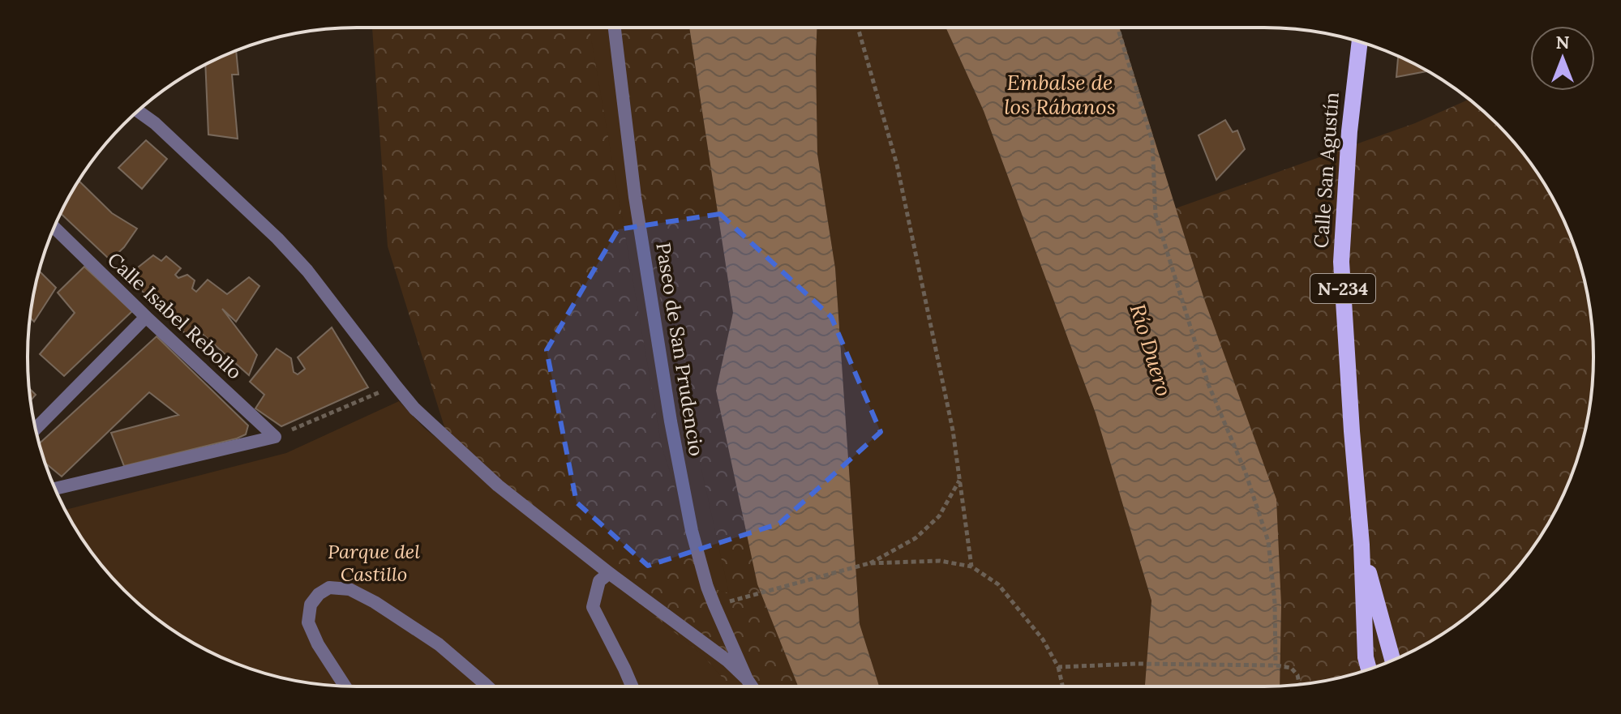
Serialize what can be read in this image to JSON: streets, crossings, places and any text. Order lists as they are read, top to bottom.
{
  "streets": {
    "main road": ["Calle San Agustín", "N-234"],
    "street": ["Calle Isabel Rebollo", "Paseo de San Prudencio"]
  },
  "crossings": [
    ["Calle San Agustín", "N-234"]
  ],
  "water": ["Embalse de los Rábanos", "Río Duero"],
  "parks": ["Parque del Castillo"],
  "north": "top"
}
